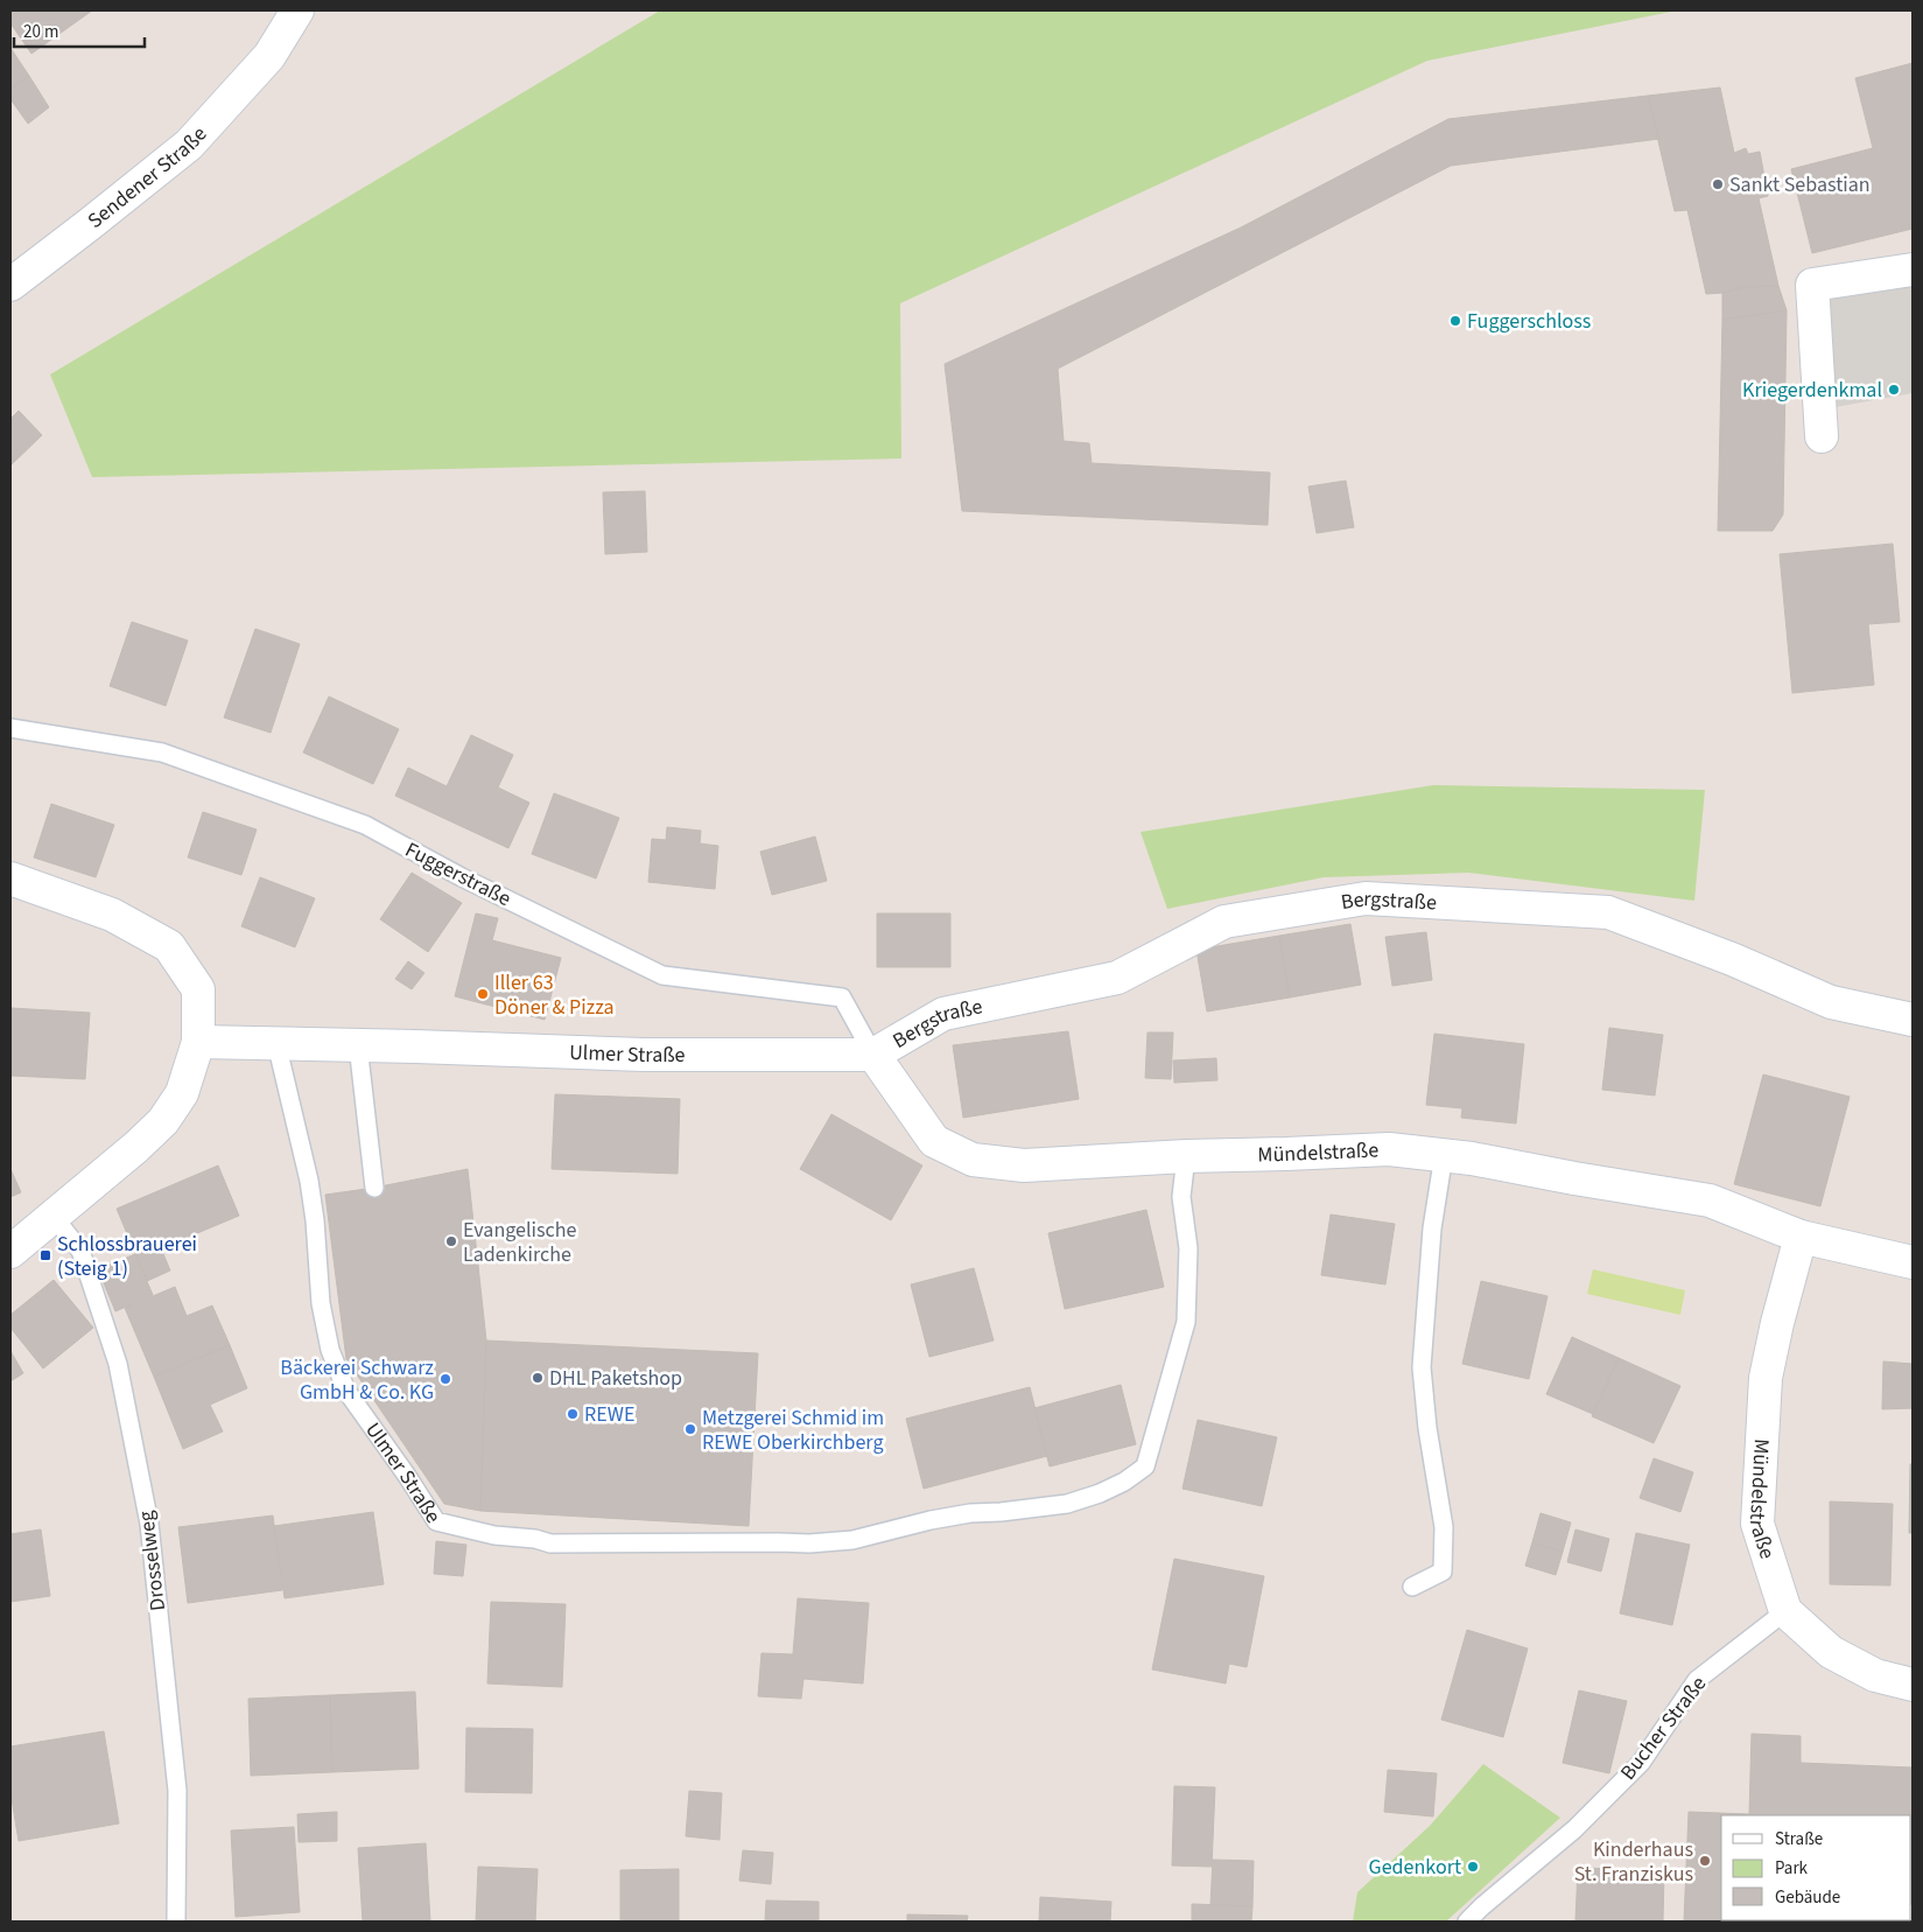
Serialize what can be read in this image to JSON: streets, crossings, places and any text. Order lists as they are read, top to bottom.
{
  "streets": {
    "street": [
      "Sendener Straße",
      "Bergstraße",
      "Ulmer Straße",
      "Mündelstraße"
    ],
    "lane": ["Fuggerstraße", "Drosselweg", "Bucher Straße"]
  },
  "crossings": [
    ["Fuggerstraße", "Bergstraße"],
    ["Fuggerstraße", "Ulmer Straße"],
    ["Fuggerstraße", "Mündelstraße"],
    ["Bergstraße", "Ulmer Straße"],
    ["Bergstraße", "Mündelstraße"],
    ["Ulmer Straße", "Mündelstraße"],
    ["Mündelstraße", "Bucher Straße"]
  ],
  "places": {
    "other": [
      "Sankt Sebastian",
      "Fuggerschloss",
      "Kriegerdenkmal",
      "Iller 63 Döner & Pizza",
      "Evangelische Ladenkirche",
      "DHL Paketshop",
      "Bäckerei Schwarz GmbH & Co. KG",
      "REWE",
      "Metzgerei Schmid im REWE Oberkirchberg",
      "Kinderhaus St. Franziskus",
      "Gedenkort"
    ],
    "transit": ["Schlossbrauerei (Steig 1)"]
  },
  "legend": ["Straße", "Park", "Gebäude"],
  "scale_bar": "20 m"
}
